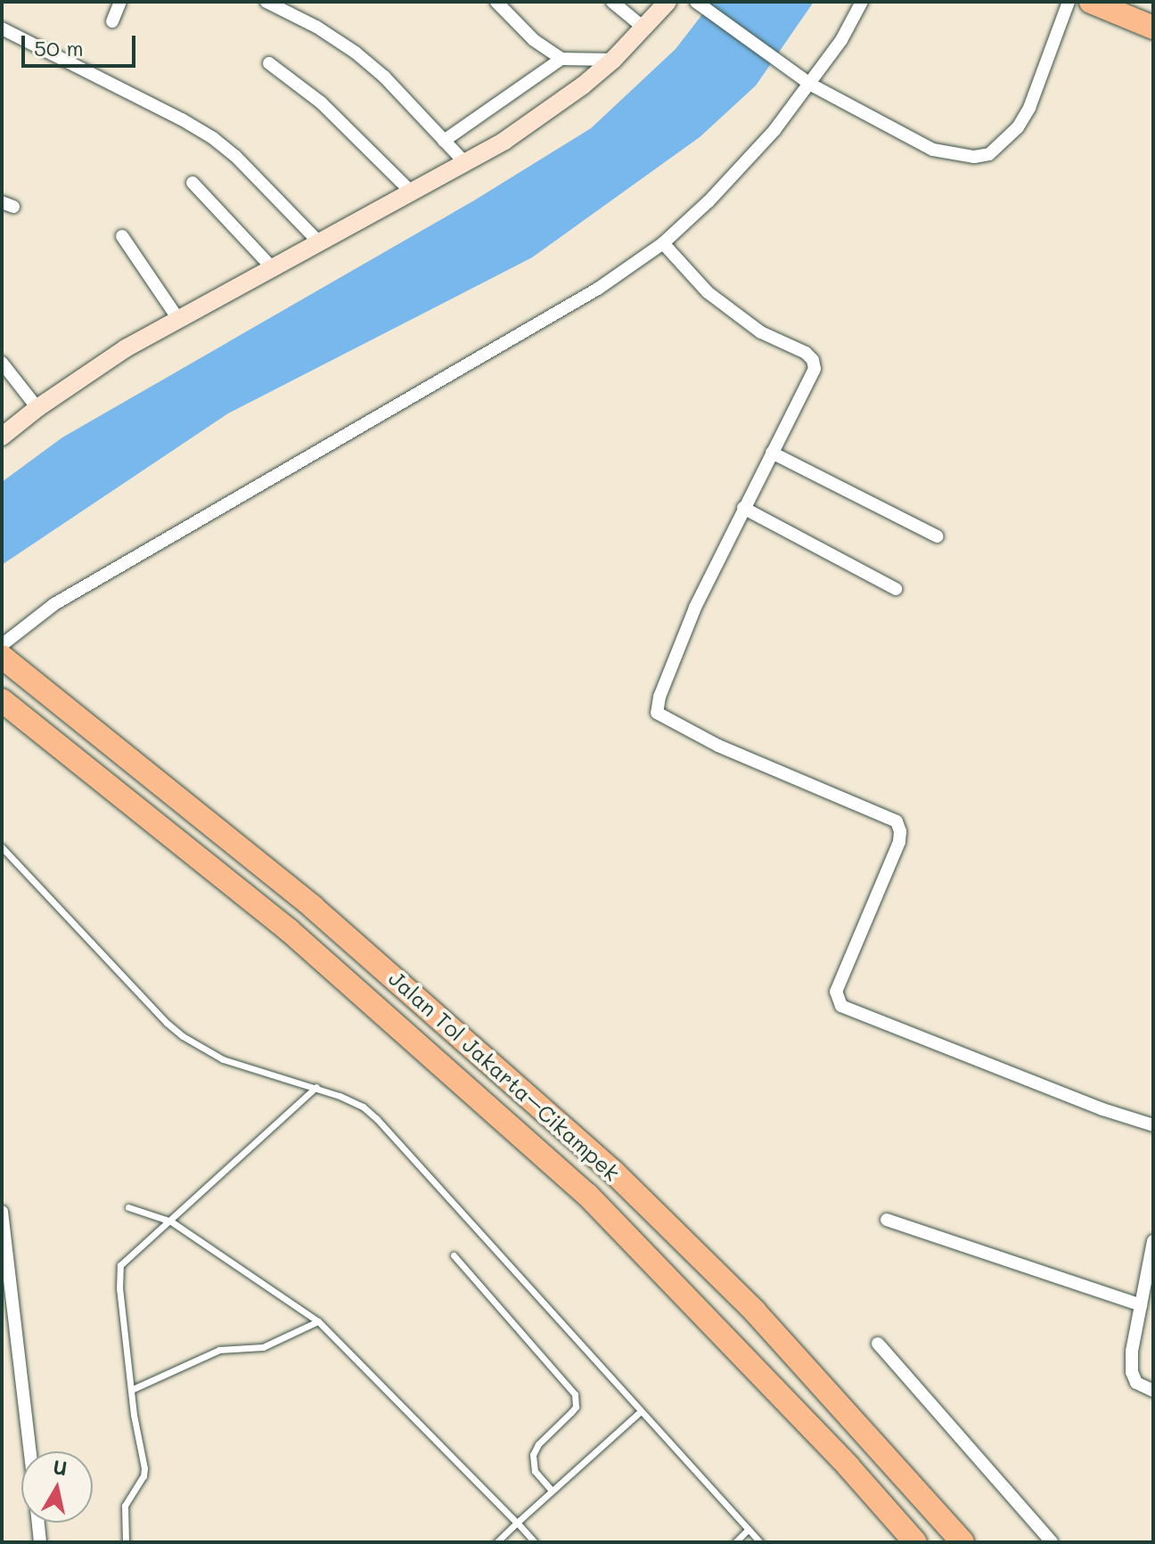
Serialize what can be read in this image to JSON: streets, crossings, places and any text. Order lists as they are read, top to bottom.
{
  "streets": {
    "highway": ["Jalan Tol Jakarta–Cikampek"]
  },
  "scale_bar": "50 m",
  "north": "top"
}
